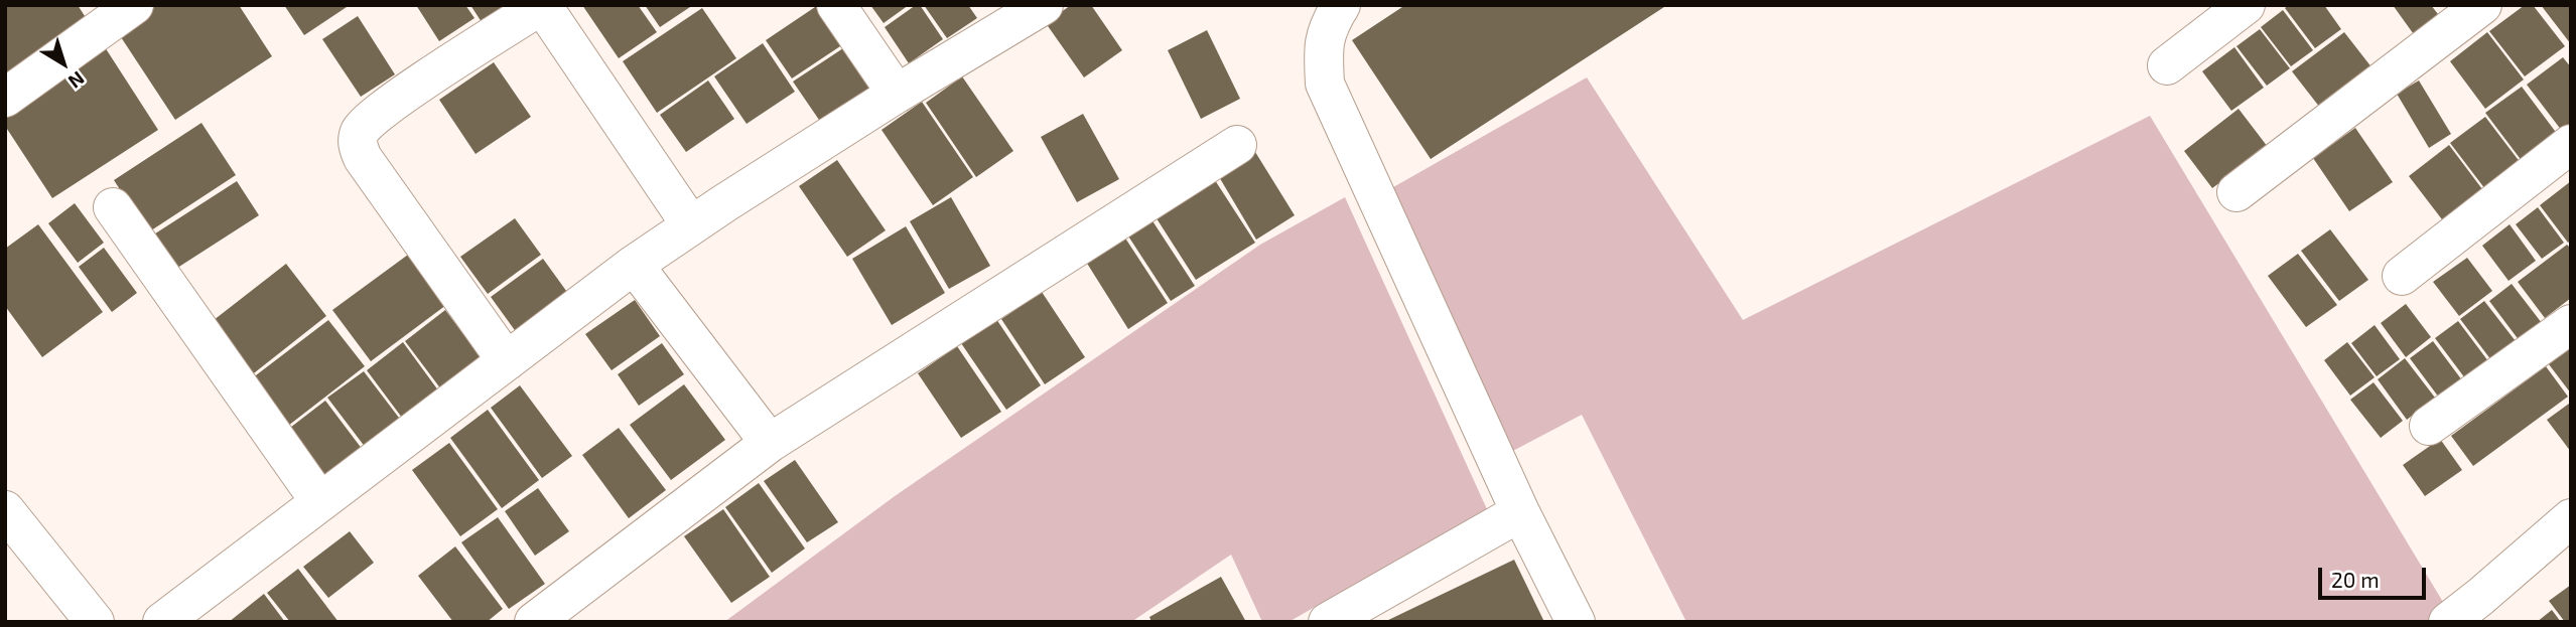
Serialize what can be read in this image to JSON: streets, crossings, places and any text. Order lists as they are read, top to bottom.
{
  "scale_bar": "20 m",
  "north": "bottom right"
}
